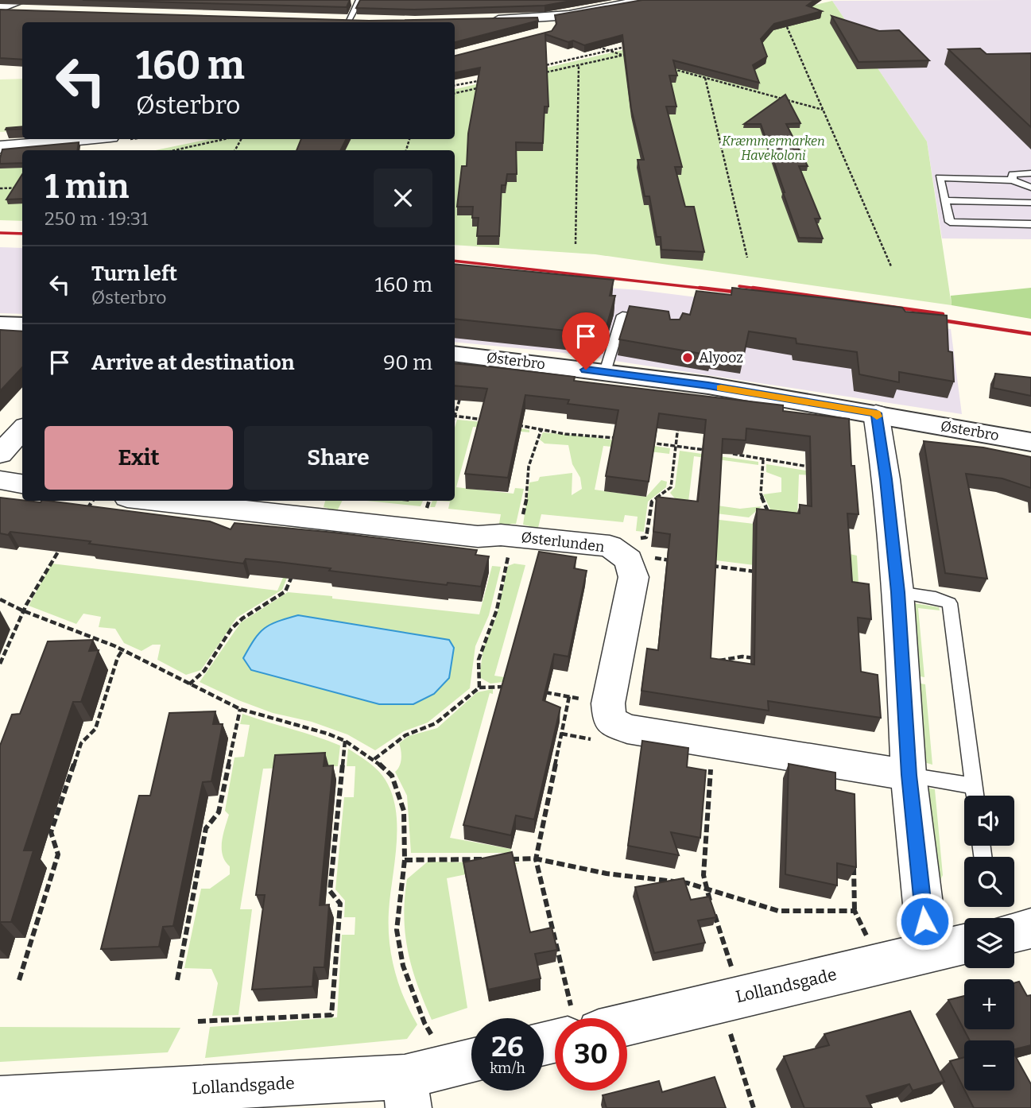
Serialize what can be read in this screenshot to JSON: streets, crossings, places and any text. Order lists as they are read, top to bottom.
{
  "streets": {
    "street": ["Østerbro", "Østerlunden", "Lollandsgade"]
  },
  "parks": ["Kræmmermarken Havekoloni"],
  "places": ["Alyooz"],
  "page": {
    "turn": ["160 m", "Østerbro"],
    "heading": ["1 min", "250 m · 19:31"],
    "list": [
      {
        "name": "Turn left",
        "note": "Østerbro",
        "value": "160 m"
      },
      {
        "name": "Arrive at destination",
        "value": "90 m"
      }
    ],
    "buttons": ["Exit", "Share"],
    "map_buttons": ["+", "−"],
    "speed": "26 km/h",
    "limit": "30"
  }
}
